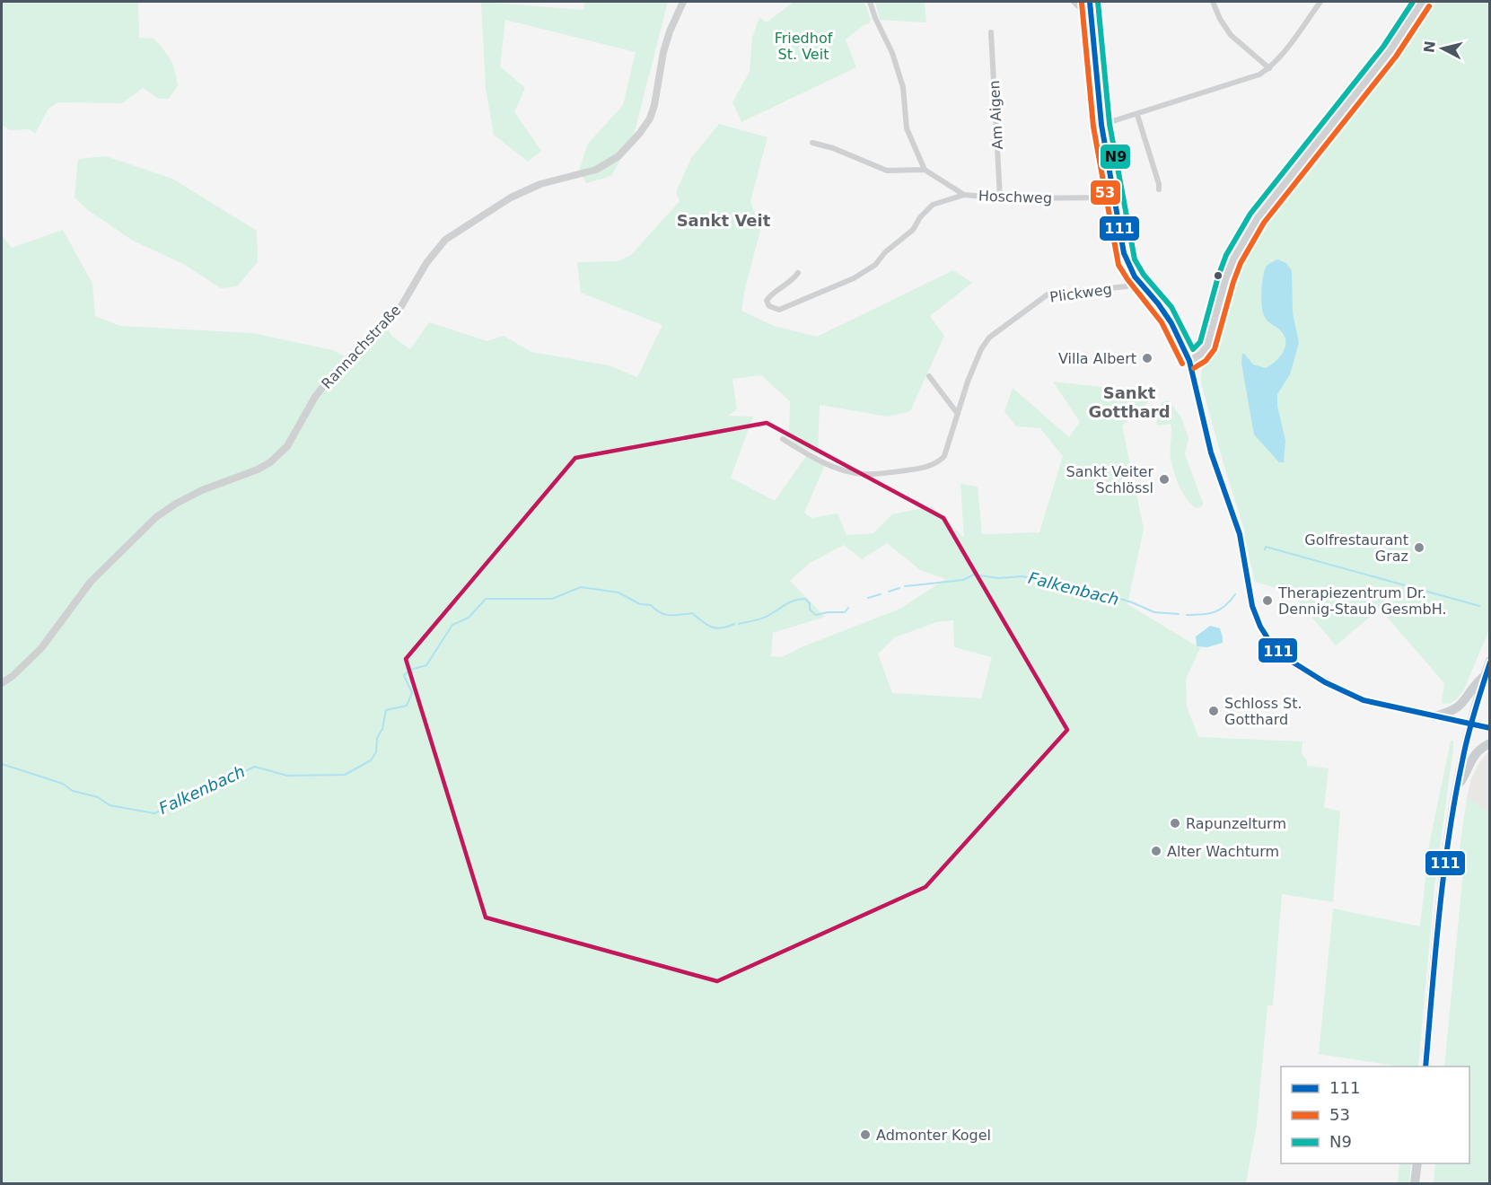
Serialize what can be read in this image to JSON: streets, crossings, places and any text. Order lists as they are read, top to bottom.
{
  "streets": {
    "street": [
      "Am Aigen",
      "Hoschweg",
      "Plickweg",
      "Rannachstraße"
    ]
  },
  "crossings": [
    ["Am Aigen", "Hoschweg"]
  ],
  "districts": ["Sankt Veit", "Sankt Gotthard"],
  "water": ["Falkenbach"],
  "parks": ["Friedhof St. Veit"],
  "places": [
    "Villa Albert",
    "Sankt Veiter Schlössl",
    "Golfrestaurant Graz",
    "Therapiezentrum Dr. Dennig-Staub GesmbH.",
    "Schloss St. Gotthard",
    "Rapunzelturm",
    "Alter Wachturm",
    "Admonter Kogel"
  ],
  "lines": ["transit line 111", "transit line N9", "transit line 53"],
  "legend": ["111", "53", "N9"],
  "north": "left"
}
